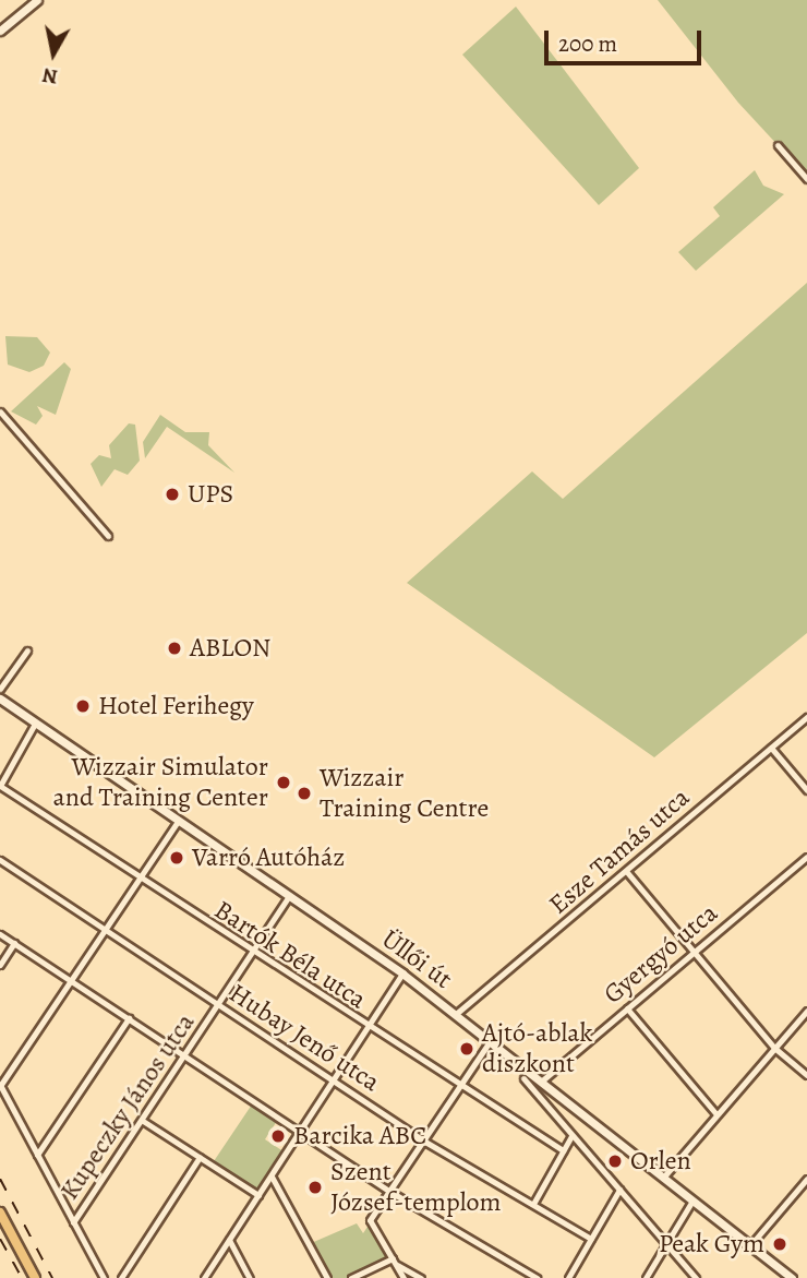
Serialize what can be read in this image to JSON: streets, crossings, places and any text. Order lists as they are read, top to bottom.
{
  "streets": {
    "main road": ["Üllői út"],
    "street": [
      "Esze Tamás utca",
      "Gyergyó utca",
      "Bartók Béla utca",
      "Hubay Jenő utca",
      "Kupeczky János utca"
    ]
  },
  "crossings": [
    ["Esze Tamás utca", "Üllői út"],
    ["Gyergyó utca", "Üllői út"],
    ["Bartók Béla utca", "Kupeczky János utca"],
    ["Üllői út", "Kupeczky János utca"],
    ["Hubay Jenő utca", "Kupeczky János utca"]
  ],
  "places": [
    "UPS",
    "ABLON",
    "Hotel Ferihegy",
    "Wizzair Simulator and Training Center",
    "Wizzair Training Centre",
    "Varró Autóház",
    "Ajtó-ablak diszkont",
    "Barcika ABC",
    "Orlen",
    "Szent József-templom",
    "Peak Gym"
  ],
  "scale_bar": "200 m",
  "north": "bottom"
}
